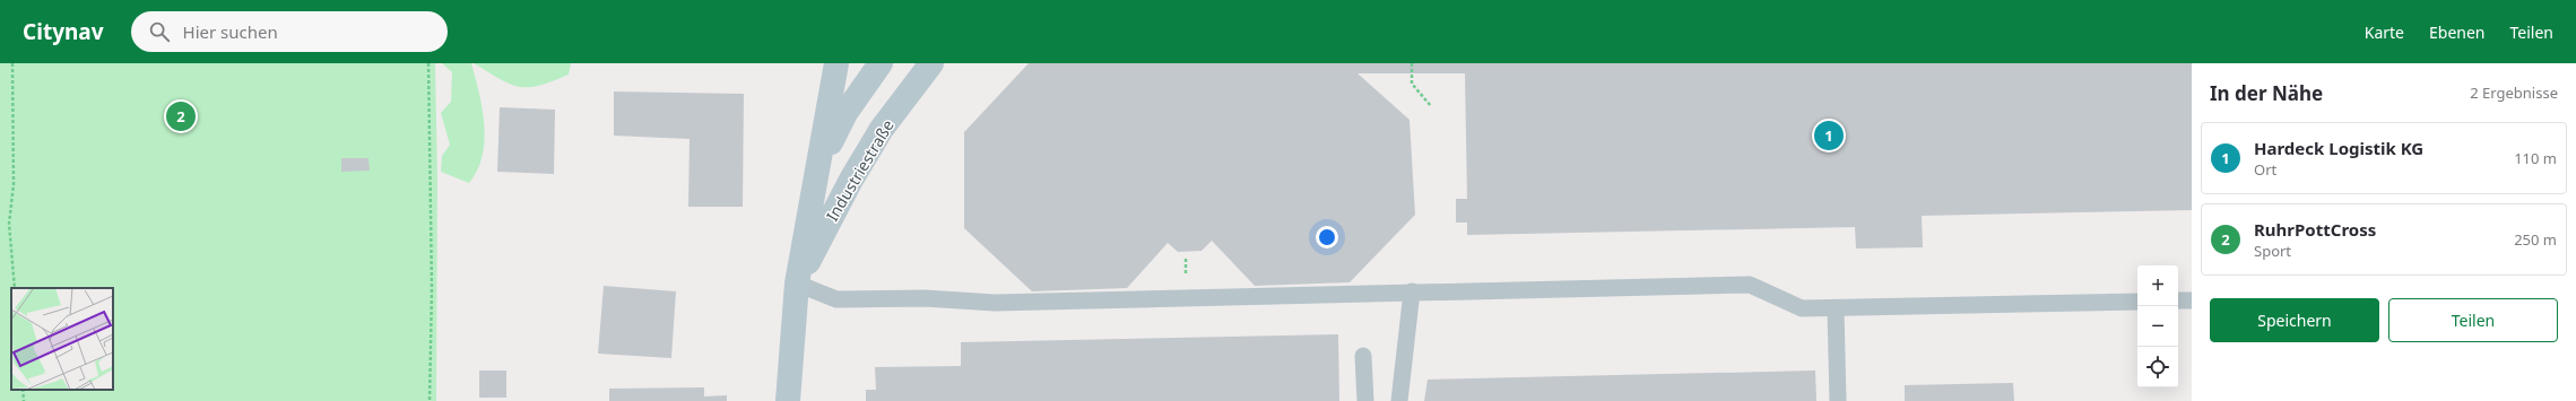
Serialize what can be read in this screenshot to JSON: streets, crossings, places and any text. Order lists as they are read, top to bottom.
{
  "streets": {
    "street": ["Industriestraße"]
  },
  "page": {
    "header": "Citynav",
    "search": "Hier suchen",
    "nav": ["Karte", "Ebenen", "Teilen"],
    "heading": ["In der Nähe", "2 Ergebnisse"],
    "pins": ["2", "1"],
    "list": [
      {
        "mark": "1",
        "name": "Hardeck Logistik KG",
        "note": "Ort",
        "value": "110 m"
      },
      {
        "mark": "2",
        "name": "RuhrPottCross",
        "note": "Sport",
        "value": "250 m"
      }
    ],
    "map_buttons": ["+", "−"],
    "buttons": ["Speichern", "Teilen"]
  }
}
